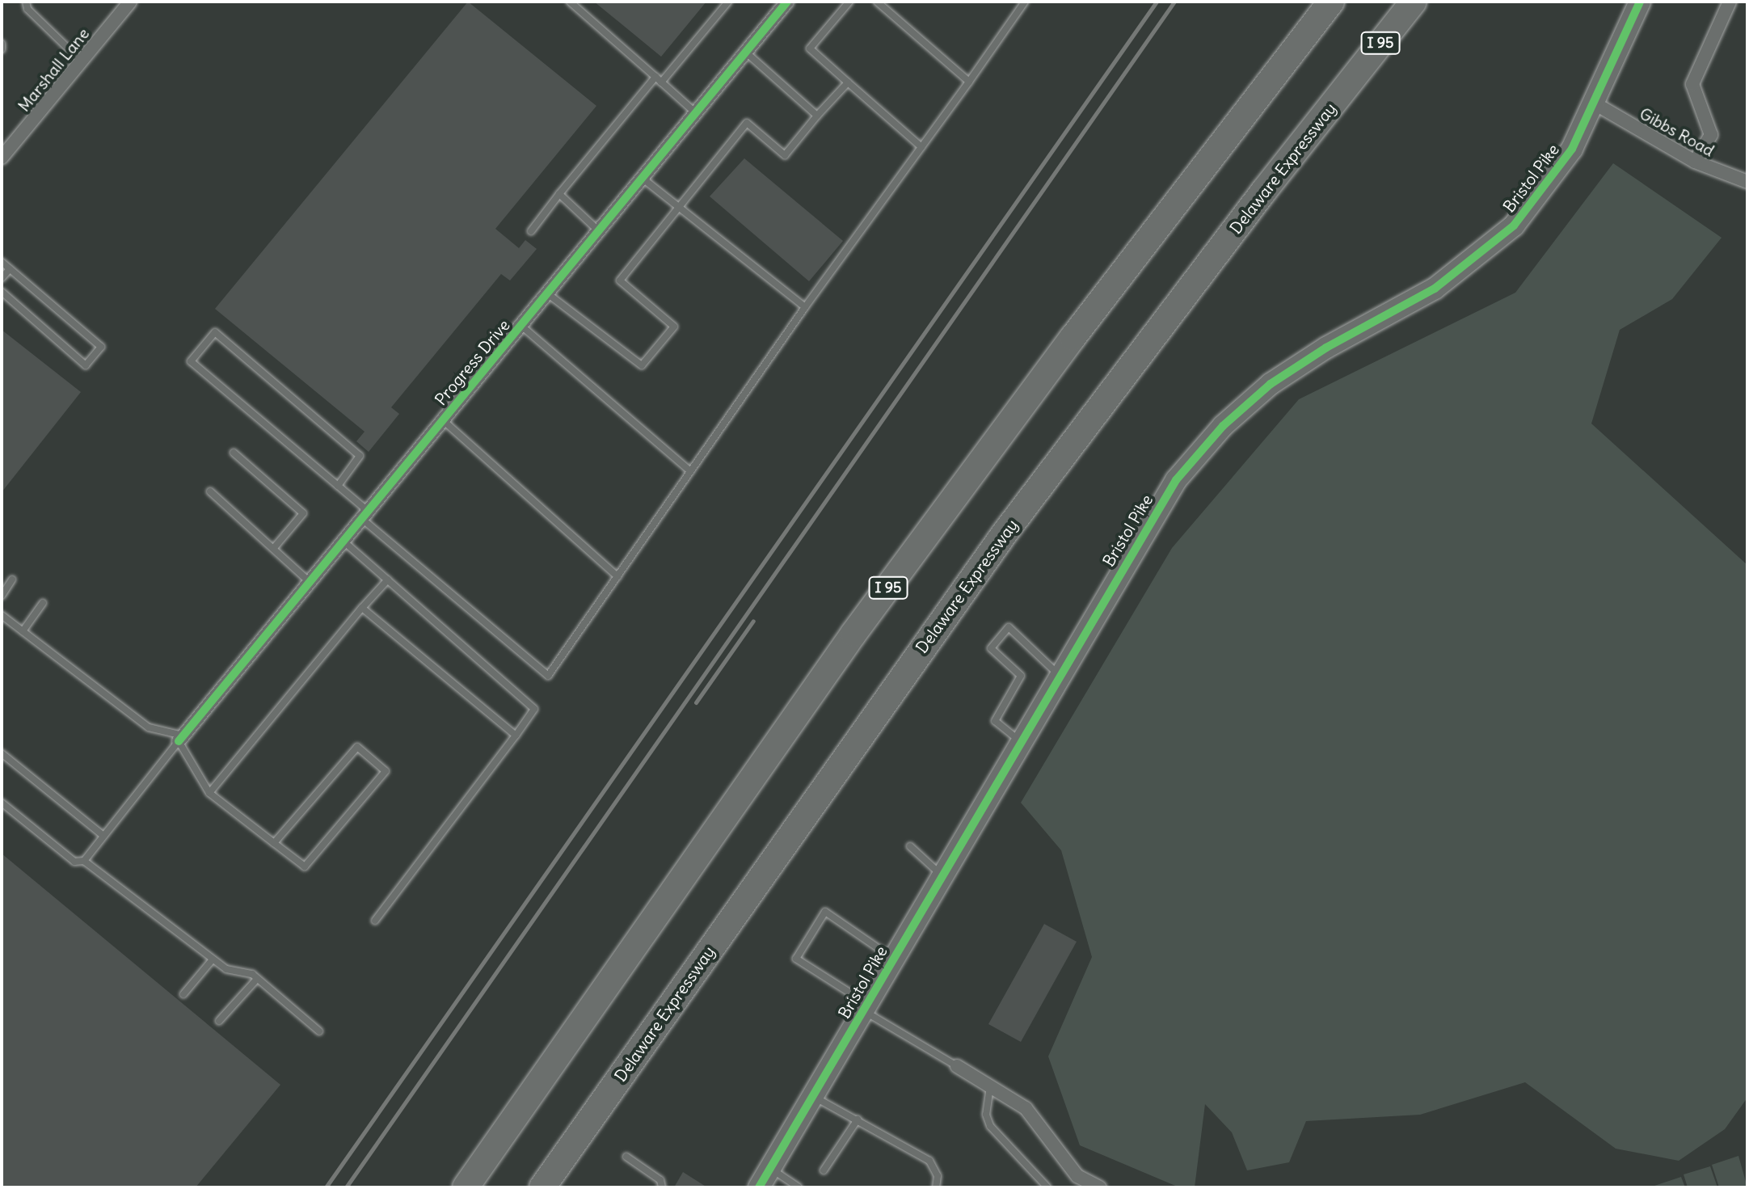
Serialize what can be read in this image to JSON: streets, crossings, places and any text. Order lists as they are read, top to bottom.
{
  "streets": {
    "highway": ["I 95", "Delaware Expressway"],
    "main road": ["Bristol Pike"],
    "street": ["Marshall Lane", "Gibbs Road", "Progress Drive"]
  },
  "crossings": [
    ["Gibbs Road", "Bristol Pike"]
  ]
}
